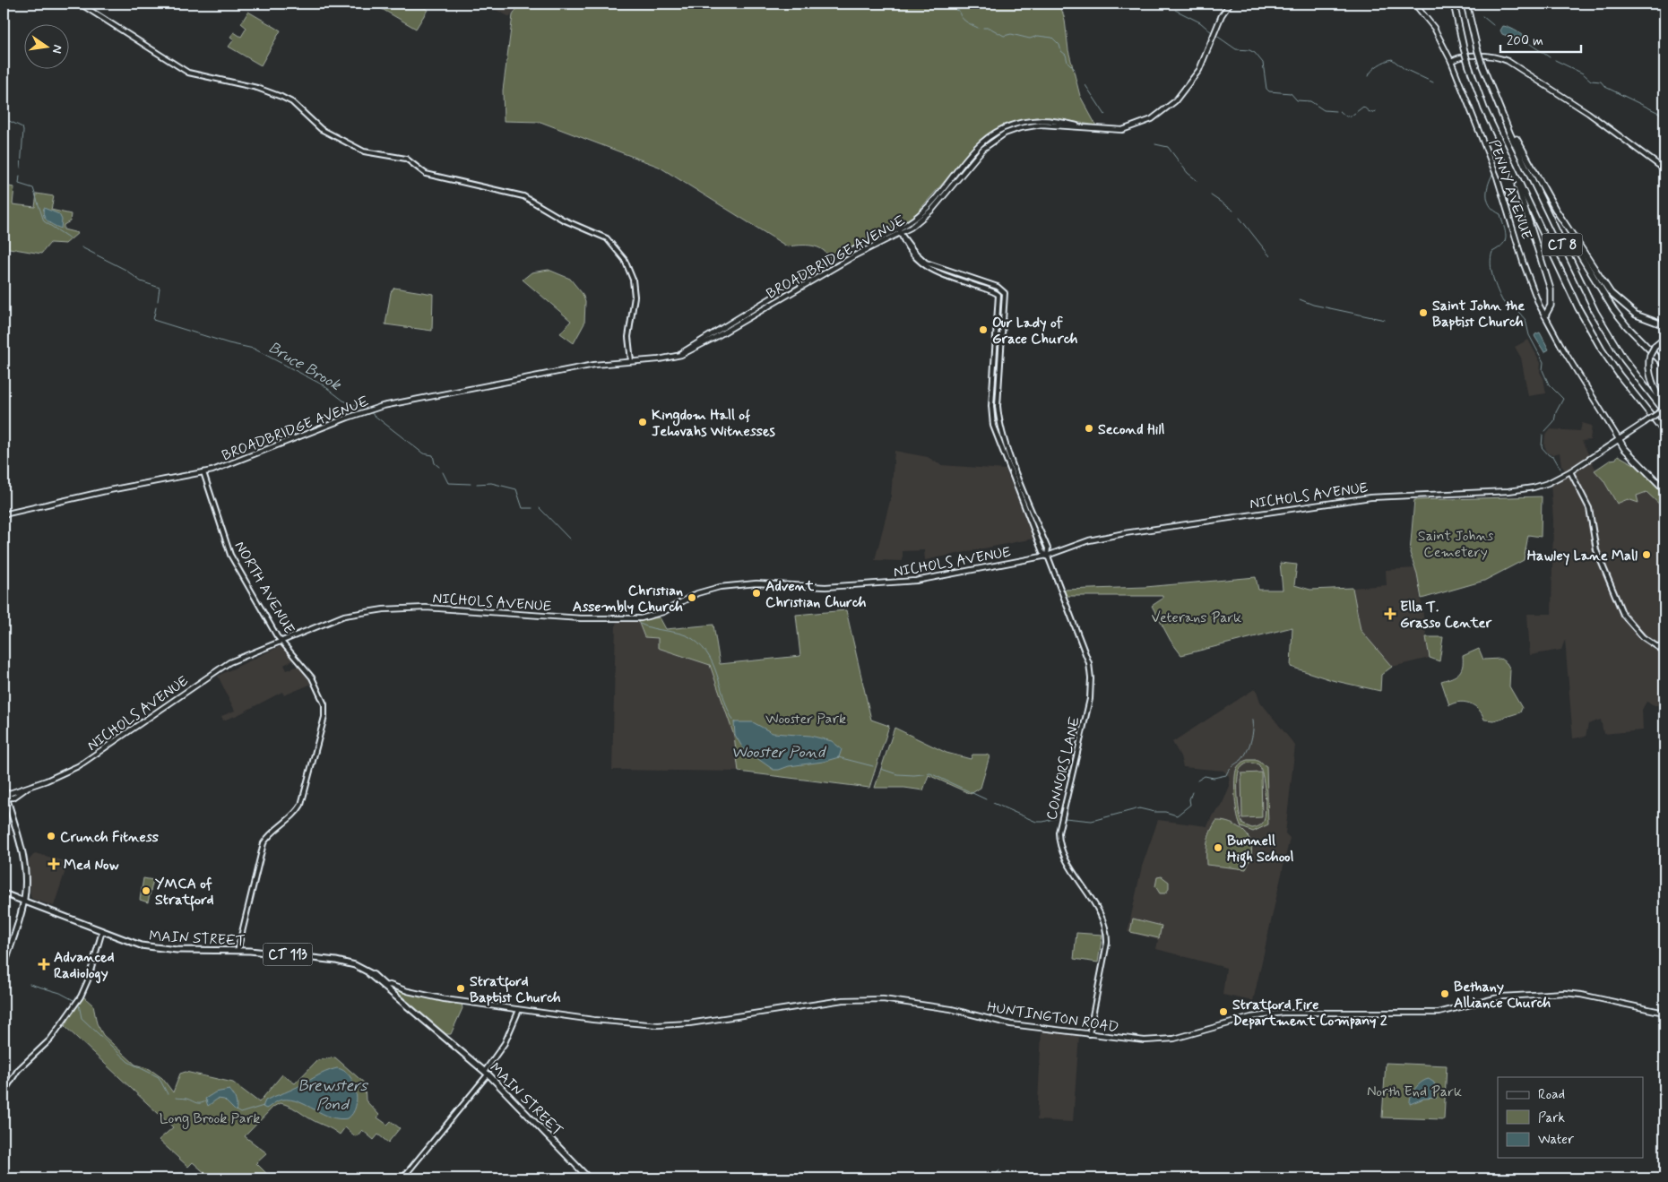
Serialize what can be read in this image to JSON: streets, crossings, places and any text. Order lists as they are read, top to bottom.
{
  "streets": {
    "highway": ["CT 8"],
    "main road": [
      "PENNY AVENUE",
      "BROADBRIDGE AVENUE",
      "NICHOLS AVENUE",
      "MAIN STREET",
      "CT 113",
      "HUNTINGTON ROAD"
    ],
    "street": ["NORTH AVENUE", "CONNORS LANE"]
  },
  "crossings": [
    ["PENNY AVENUE", "NICHOLS AVENUE"],
    ["CT 8", "NICHOLS AVENUE"],
    ["BROADBRIDGE AVENUE", "NORTH AVENUE"],
    ["NICHOLS AVENUE", "NORTH AVENUE"],
    ["NICHOLS AVENUE", "CONNORS LANE"],
    ["NORTH AVENUE", "MAIN STREET"],
    ["CONNORS LANE", "HUNTINGTON ROAD"],
    ["MAIN STREET", "HUNTINGTON ROAD"]
  ],
  "water": ["Bruce Brook", "Wooster Pond", "Brewsters Pond"],
  "parks": [
    "Saint Johns Cemetery",
    "Veterans Park",
    "Wooster Park",
    "North End Park",
    "Long Brook Park"
  ],
  "places": {
    "other": [
      "Saint John the Baptist Church",
      "Our Lady of Grace Church",
      "Kingdom Hall of Jehovahs Witnesses",
      "Second Hill",
      "Hawley Lane Mall",
      "Advent Christian Church",
      "Christian Assembly Church",
      "Crunch Fitness",
      "Bunnell High School",
      "YMCA of Stratford",
      "Stratford Baptist Church",
      "Bethany Alliance Church",
      "Stratford Fire Department Company 2"
    ],
    "health": ["Ella T. Grasso Center", "Med Now", "Advanced Radiology"]
  },
  "legend": ["Road", "Park", "Water"],
  "scale_bar": "200 m",
  "north": "right"
}
